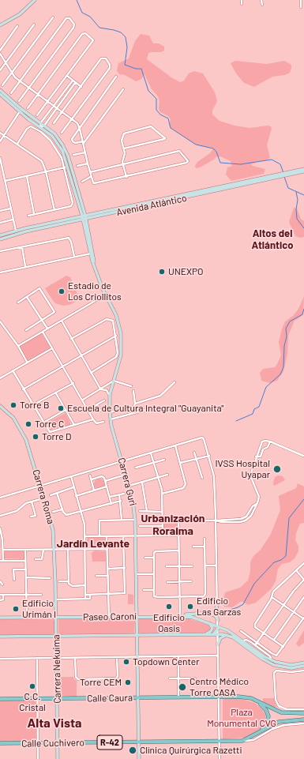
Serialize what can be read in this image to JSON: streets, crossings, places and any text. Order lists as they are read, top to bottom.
{
  "streets": {
    "main road": ["Calle Caura", "R-42", "Calle Cuchivero"],
    "street": [
      "Avenida Atlántico",
      "Carrera Guri",
      "Carrera Roma",
      "Paseo Caroní",
      "Carrera Nekuima"
    ]
  },
  "crossings": [
    ["Avenida Atlántico", "Carrera Guri"],
    ["Carrera Guri", "Paseo Caroní"],
    ["Carrera Guri", "Calle Caura"],
    ["Carrera Guri", "Calle Cuchivero"],
    ["Carrera Roma", "Paseo Caroní"],
    ["Carrera Roma", "Carrera Nekuima"],
    ["Paseo Caroní", "Carrera Nekuima"],
    ["Carrera Nekuima", "Calle Caura"],
    ["Carrera Nekuima", "Calle Cuchivero"],
    ["R-42", "Calle Cuchivero"]
  ],
  "districts": [
    "Altos del Atlántico",
    "Urbanización Roraima",
    "Jardín Levante",
    "Alta Vista"
  ],
  "parks": ["Plaza Monumental CVG"],
  "places": [
    "UNEXPO",
    "Estadio de Los Criollitos",
    "Torre B",
    "Escuela de Cultura Integral \"Guayanita\"",
    "Torre C",
    "Torre D",
    "IVSS Hospital Uyapar",
    "Edificio Oasis",
    "Edificio Las Garzas",
    "Edificio Urimán I",
    "Topdown Center",
    "Torre CEM",
    "C.C. Cristal",
    "Centro Médico Torre CASA",
    "Clínica Quirúrgica Razetti"
  ]
}
